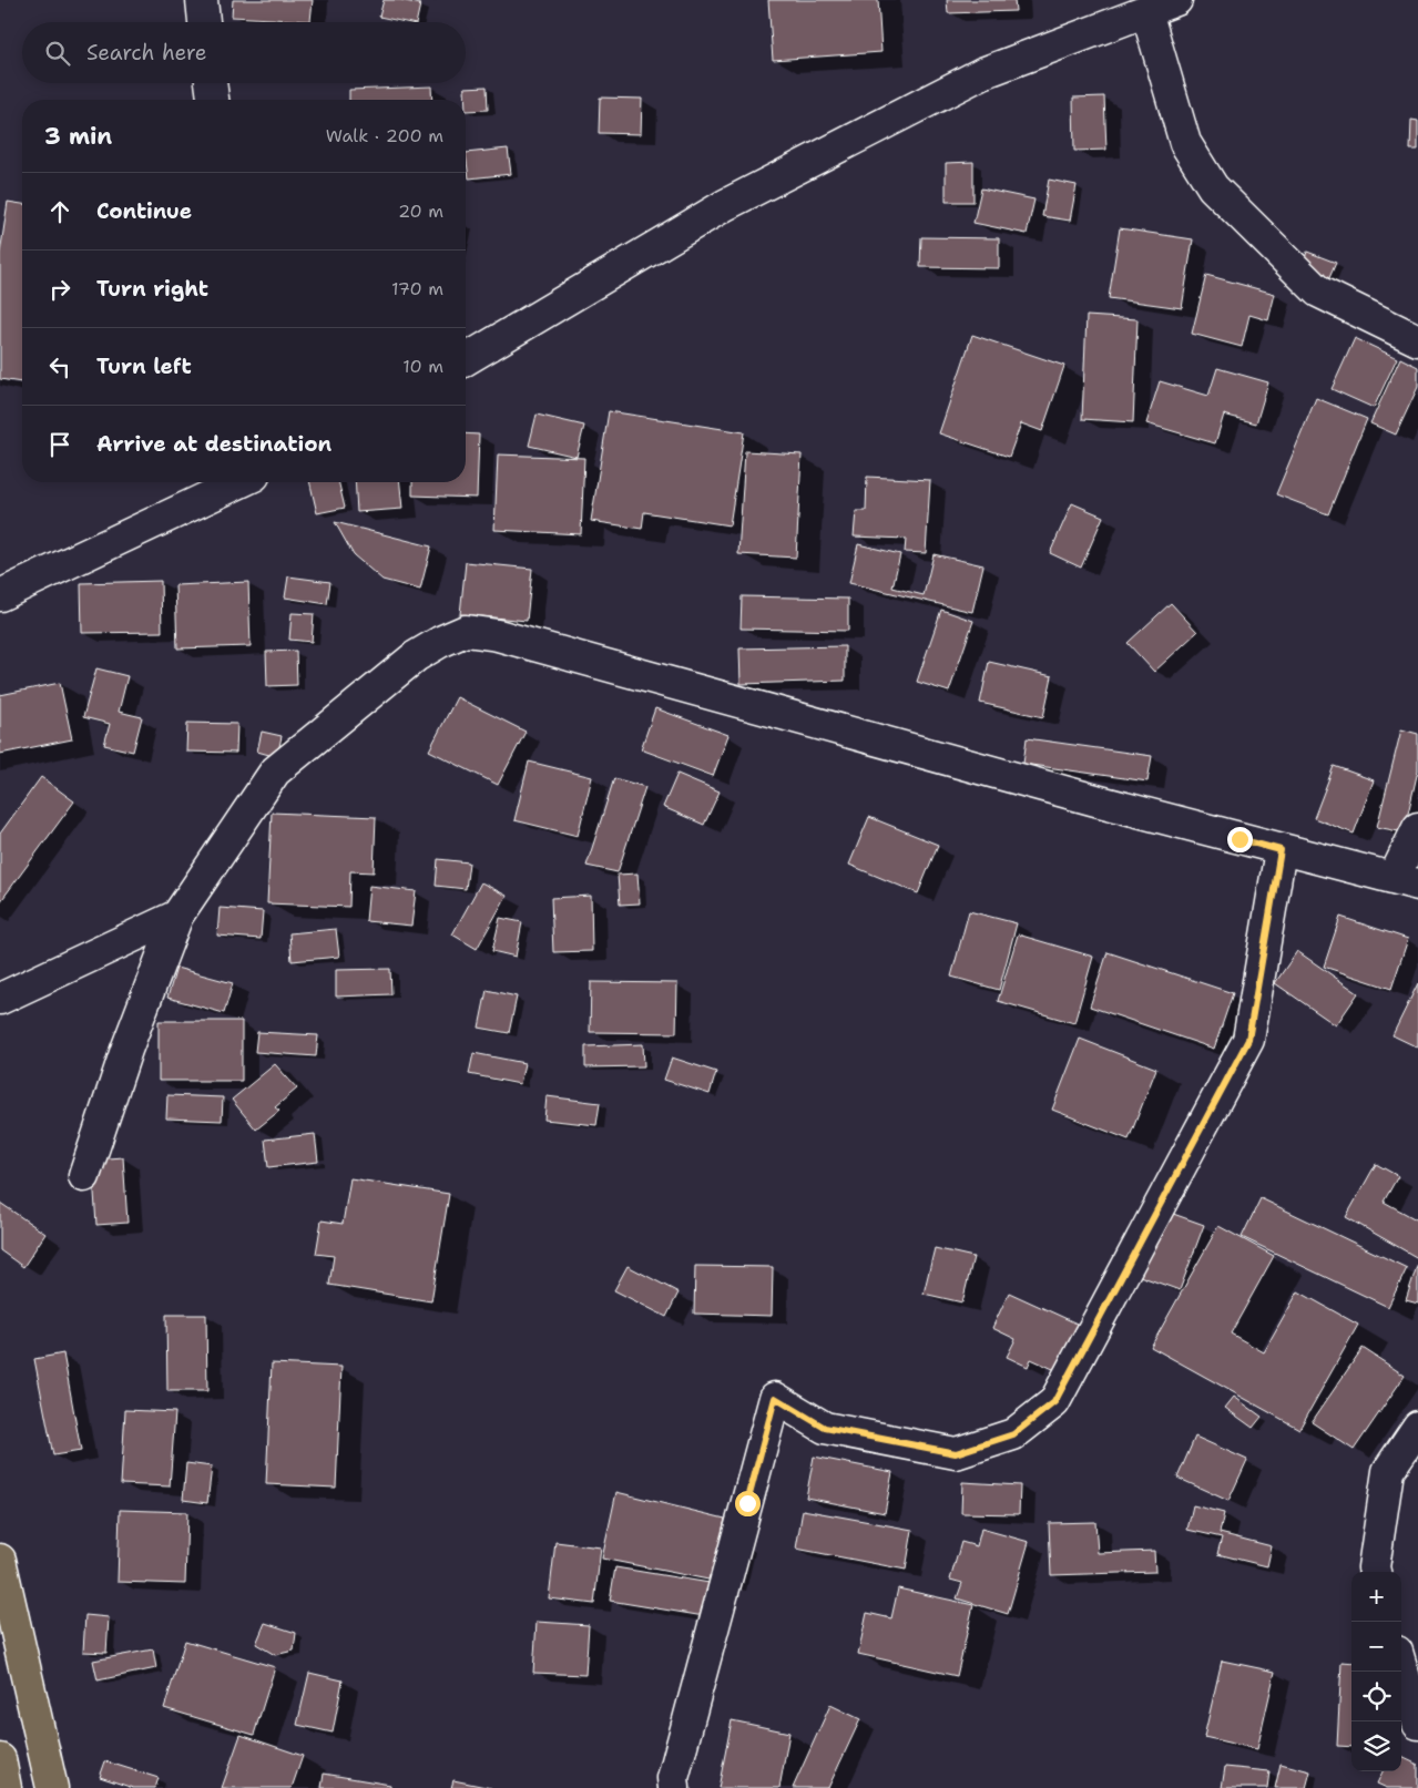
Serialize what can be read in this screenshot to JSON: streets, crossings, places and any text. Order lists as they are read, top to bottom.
{
  "page": {
    "search": "Search here",
    "heading": ["3 min", "Walk · 200 m"],
    "list": [
      ["Continue", "20 m"],
      ["Turn right", "170 m"],
      ["Turn left", "10 m"],
      "Arrive at destination"
    ],
    "map_buttons": ["+", "−"]
  }
}
